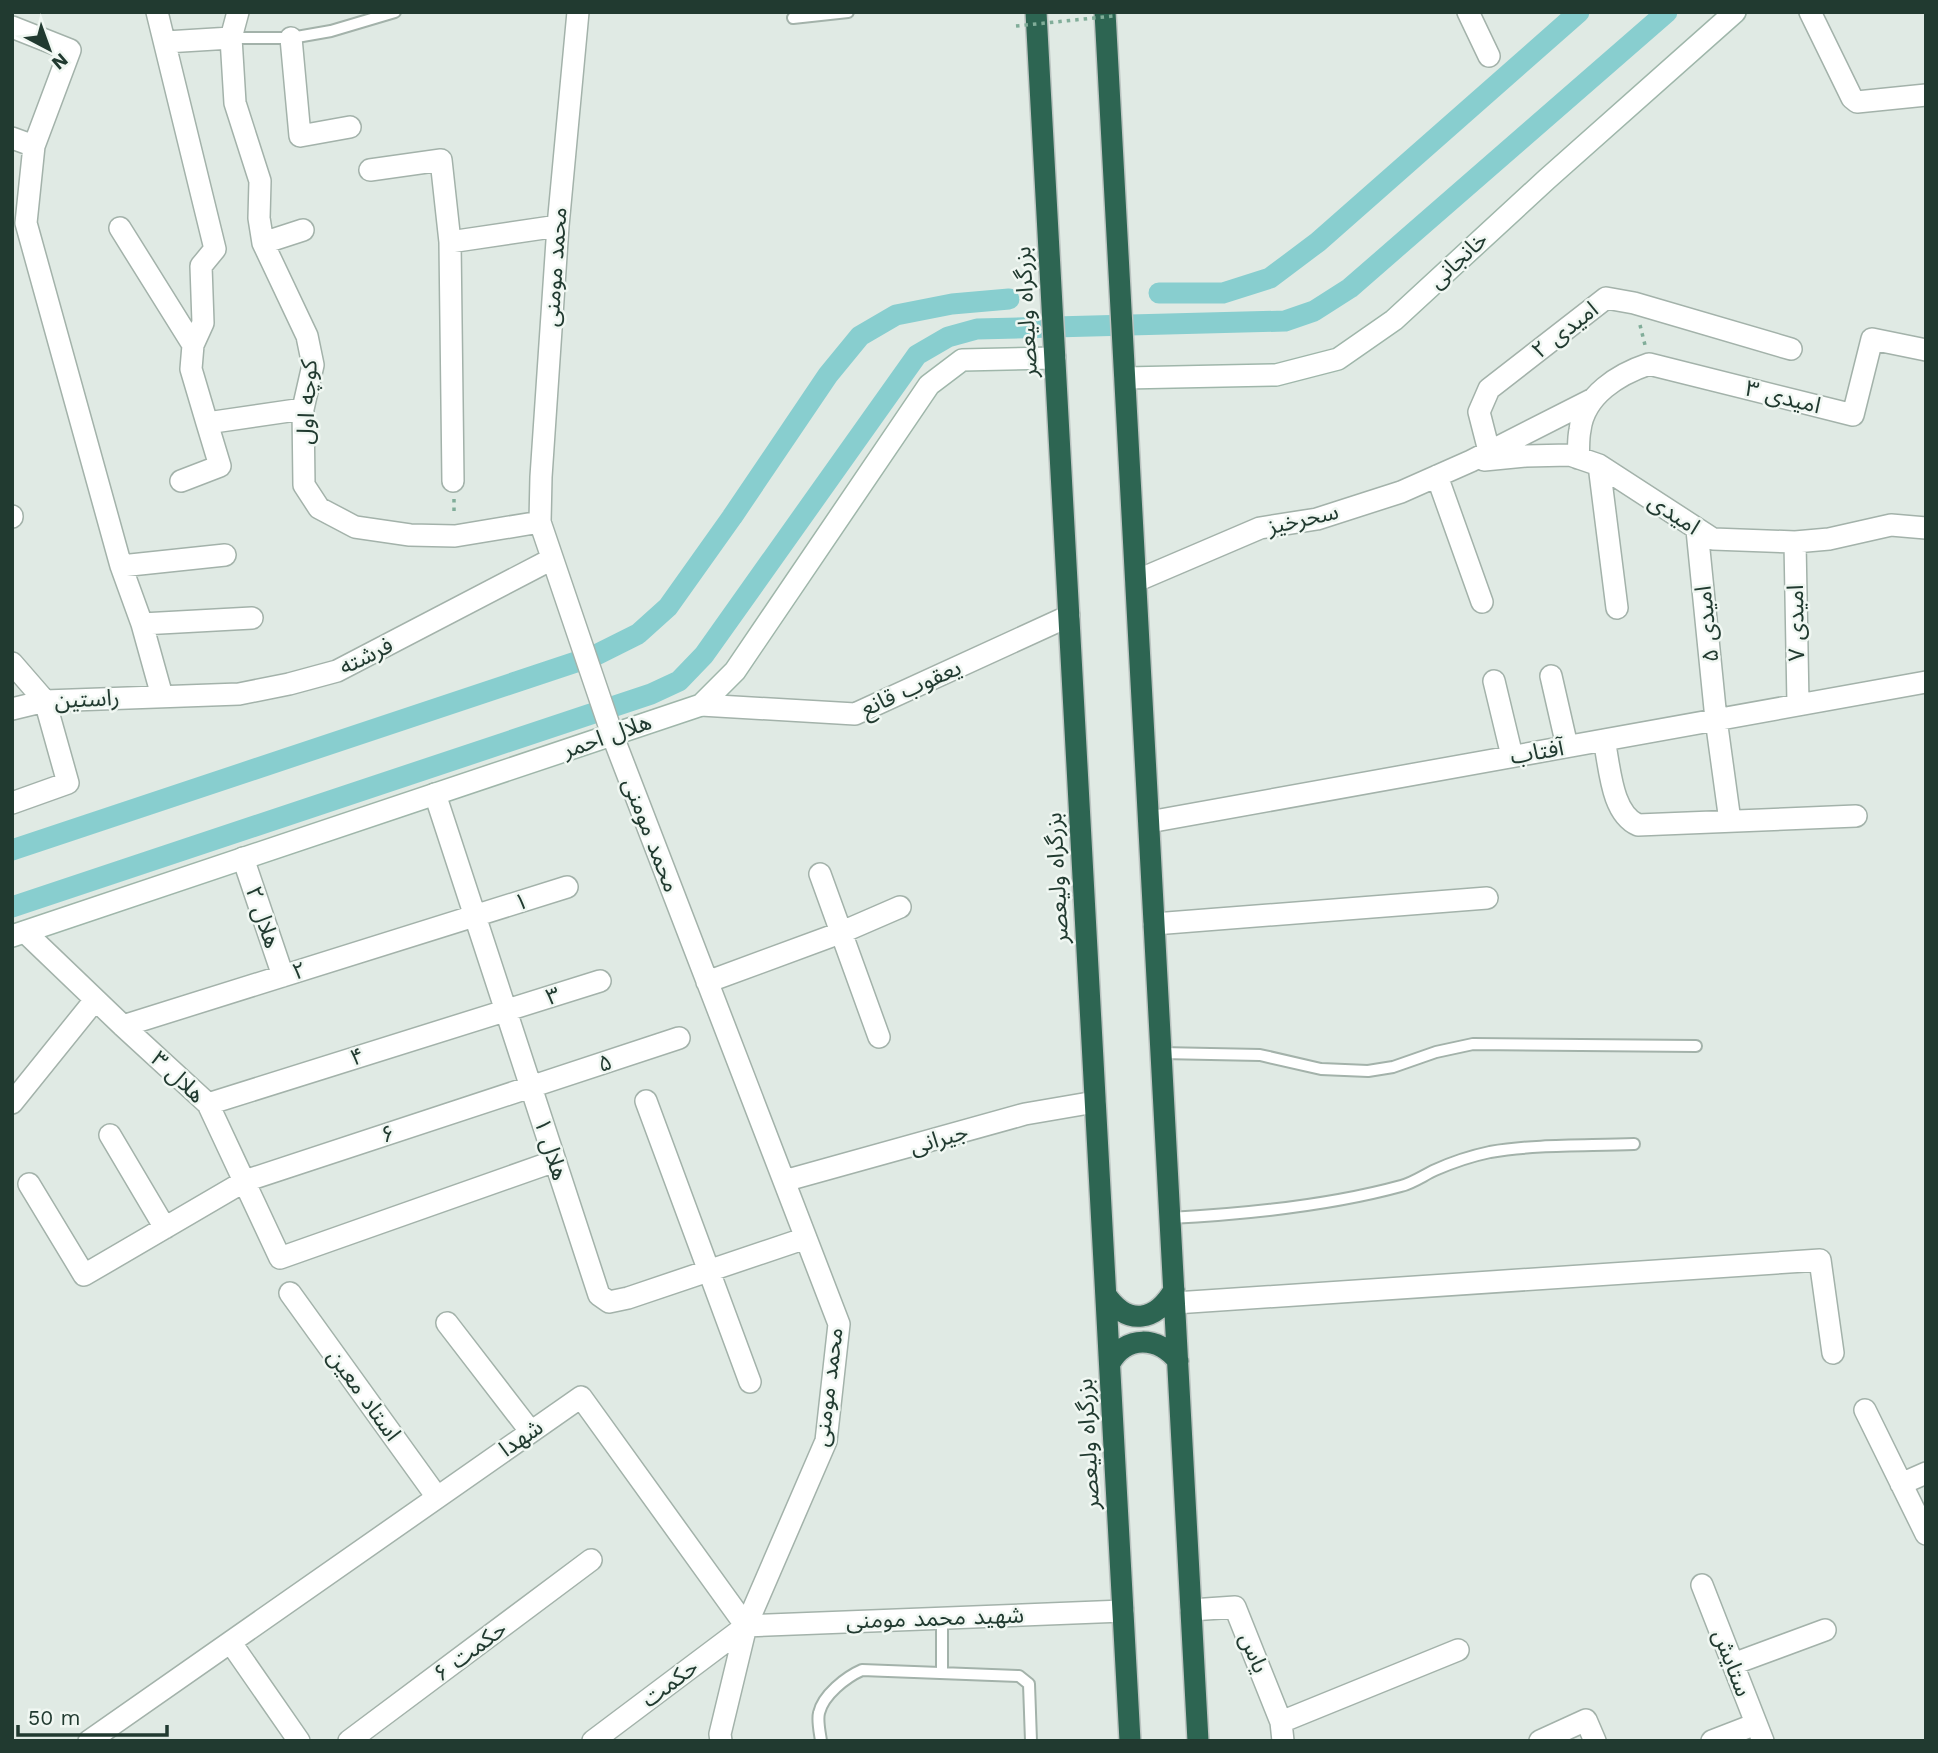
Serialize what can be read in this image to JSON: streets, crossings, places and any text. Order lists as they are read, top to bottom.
{
  "streets": {
    "highway": ["بزرگراه ولیعصر"],
    "street": [
      "خانجانی",
      "محمد مومنی",
      "امیدی ۲",
      "امیدی ۳",
      "کوچه اول",
      "امیدی",
      "سحرخیز",
      "امیدی ۷",
      "امیدی ۵",
      "فرشته",
      "یعقوب قانع",
      "راستین",
      "هلال احمر",
      "آفتاب",
      "۱",
      "هلال ۲",
      "۲",
      "۳",
      "۴",
      "۵",
      "هلال ۳",
      "۶",
      "جیرانی",
      "هلال ۱",
      "استاد معین",
      "شهدا",
      "شهید محمد مومنی",
      "حکمت ۶",
      "یاس",
      "ستایش",
      "حکمت"
    ]
  },
  "crossings": [
    ["محمد مومنی", "کوچه اول"],
    ["محمد مومنی", "فرشته"],
    ["محمد مومنی", "هلال احمر"],
    ["محمد مومنی", "جیرانی"],
    ["محمد مومنی", "هلال ۱"],
    ["محمد مومنی", "شهدا"],
    ["محمد مومنی", "شهید محمد مومنی"],
    ["محمد مومنی", "حکمت"],
    ["بزرگراه ولیعصر", "یعقوب قانع"],
    ["بزرگراه ولیعصر", "هلال احمر"],
    ["بزرگراه ولیعصر", "جیرانی"],
    ["بزرگراه ولیعصر", "شهید محمد مومنی"],
    ["امیدی ۲", "امیدی"],
    ["امیدی ۲", "سحرخیز"],
    ["امیدی", "سحرخیز"],
    ["امیدی", "امیدی ۷"],
    ["امیدی", "امیدی ۵"],
    ["امیدی ۷", "آفتاب"],
    ["امیدی ۵", "آفتاب"],
    ["فرشته", "راستین"],
    ["یعقوب قانع", "هلال احمر"],
    ["هلال احمر", "هلال ۲"],
    ["هلال احمر", "هلال ۳"],
    ["هلال احمر", "هلال ۱"],
    ["۱", "۲"],
    ["۱", "هلال ۱"],
    ["هلال ۲", "۲"],
    ["۲", "هلال ۳"],
    ["۲", "هلال ۱"],
    ["۳", "۴"],
    ["۳", "هلال ۱"],
    ["۴", "هلال ۳"],
    ["۴", "هلال ۱"],
    ["۵", "۶"],
    ["۵", "هلال ۱"],
    ["هلال ۳", "۶"],
    ["هلال ۳", "هلال ۱"],
    ["۶", "هلال ۱"],
    ["استاد معین", "شهدا"],
    ["شهدا", "شهید محمد مومنی"],
    ["شهدا", "حکمت"],
    ["شهید محمد مومنی", "حکمت"]
  ],
  "scale_bar": "50 m",
  "north": "bottom right"
}
